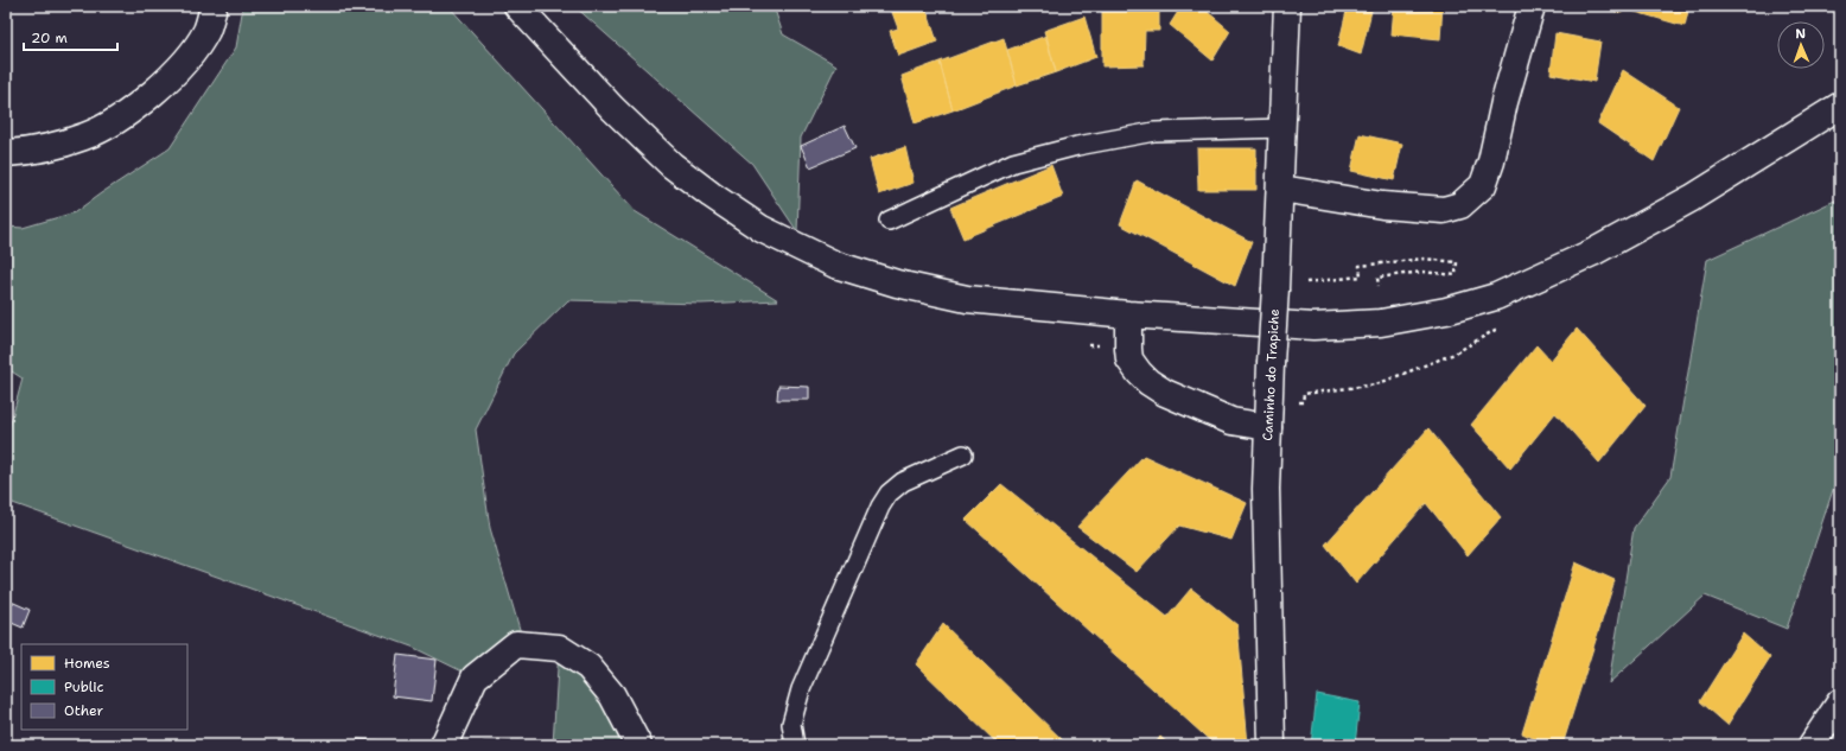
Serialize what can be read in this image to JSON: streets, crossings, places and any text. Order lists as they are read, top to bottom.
{
  "streets": {
    "street": ["Caminho do Trapiche"]
  },
  "legend": ["Homes", "Public", "Other"],
  "scale_bar": "20 m",
  "north": "top"
}
